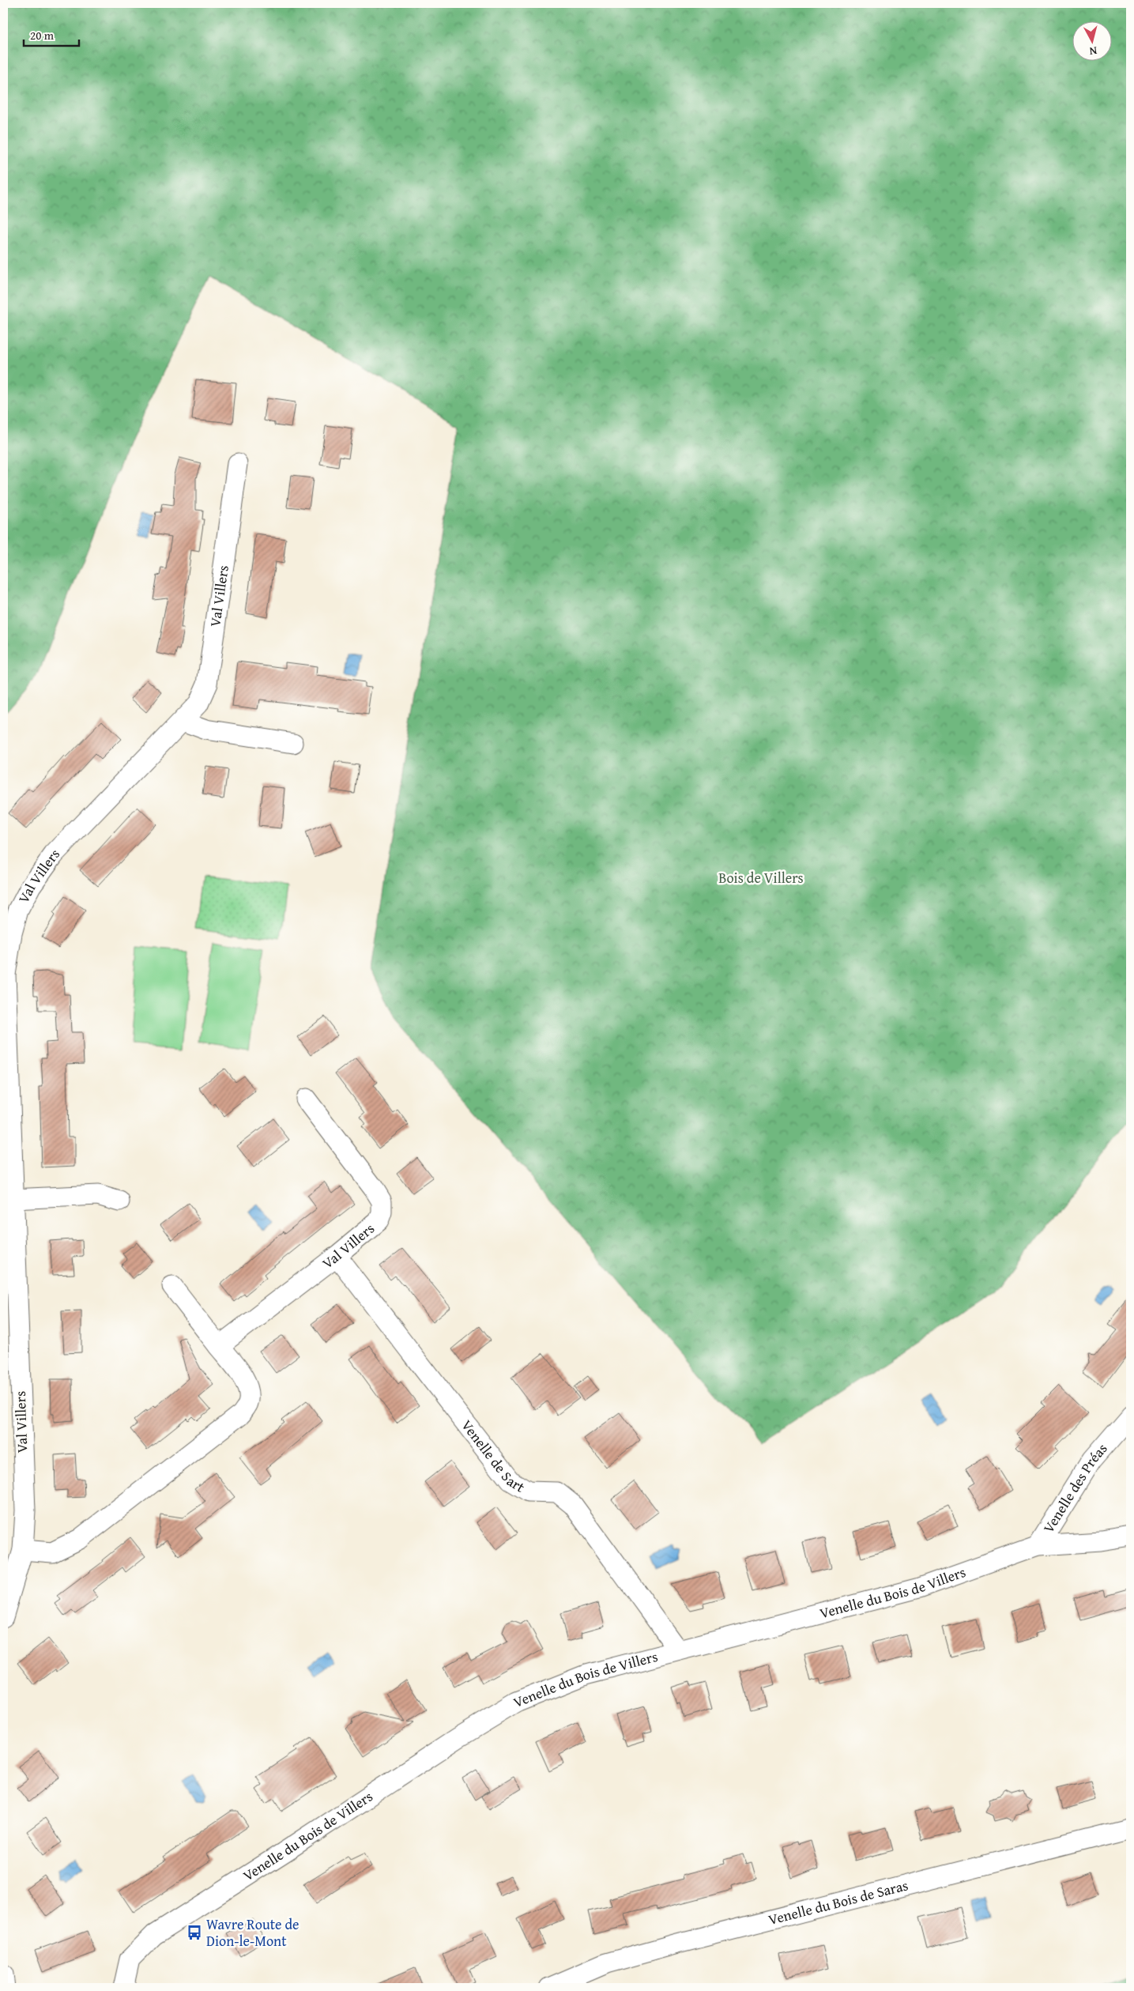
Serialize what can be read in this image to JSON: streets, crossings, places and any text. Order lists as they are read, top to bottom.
{
  "streets": {
    "street": [
      "Val Villers",
      "Venelle de Sart",
      "Venelle des Préas",
      "Venelle du Bois de Villers",
      "Venelle du Bois de Saras"
    ]
  },
  "crossings": [
    ["Val Villers", "Venelle de Sart"],
    ["Venelle de Sart", "Venelle du Bois de Villers"],
    ["Venelle des Préas", "Venelle du Bois de Villers"]
  ],
  "parks": ["Bois de Villers"],
  "places": {
    "bus stop": ["Wavre Route de Dion-le-Mont"]
  },
  "scale_bar": "20 m",
  "north": "bottom"
}
